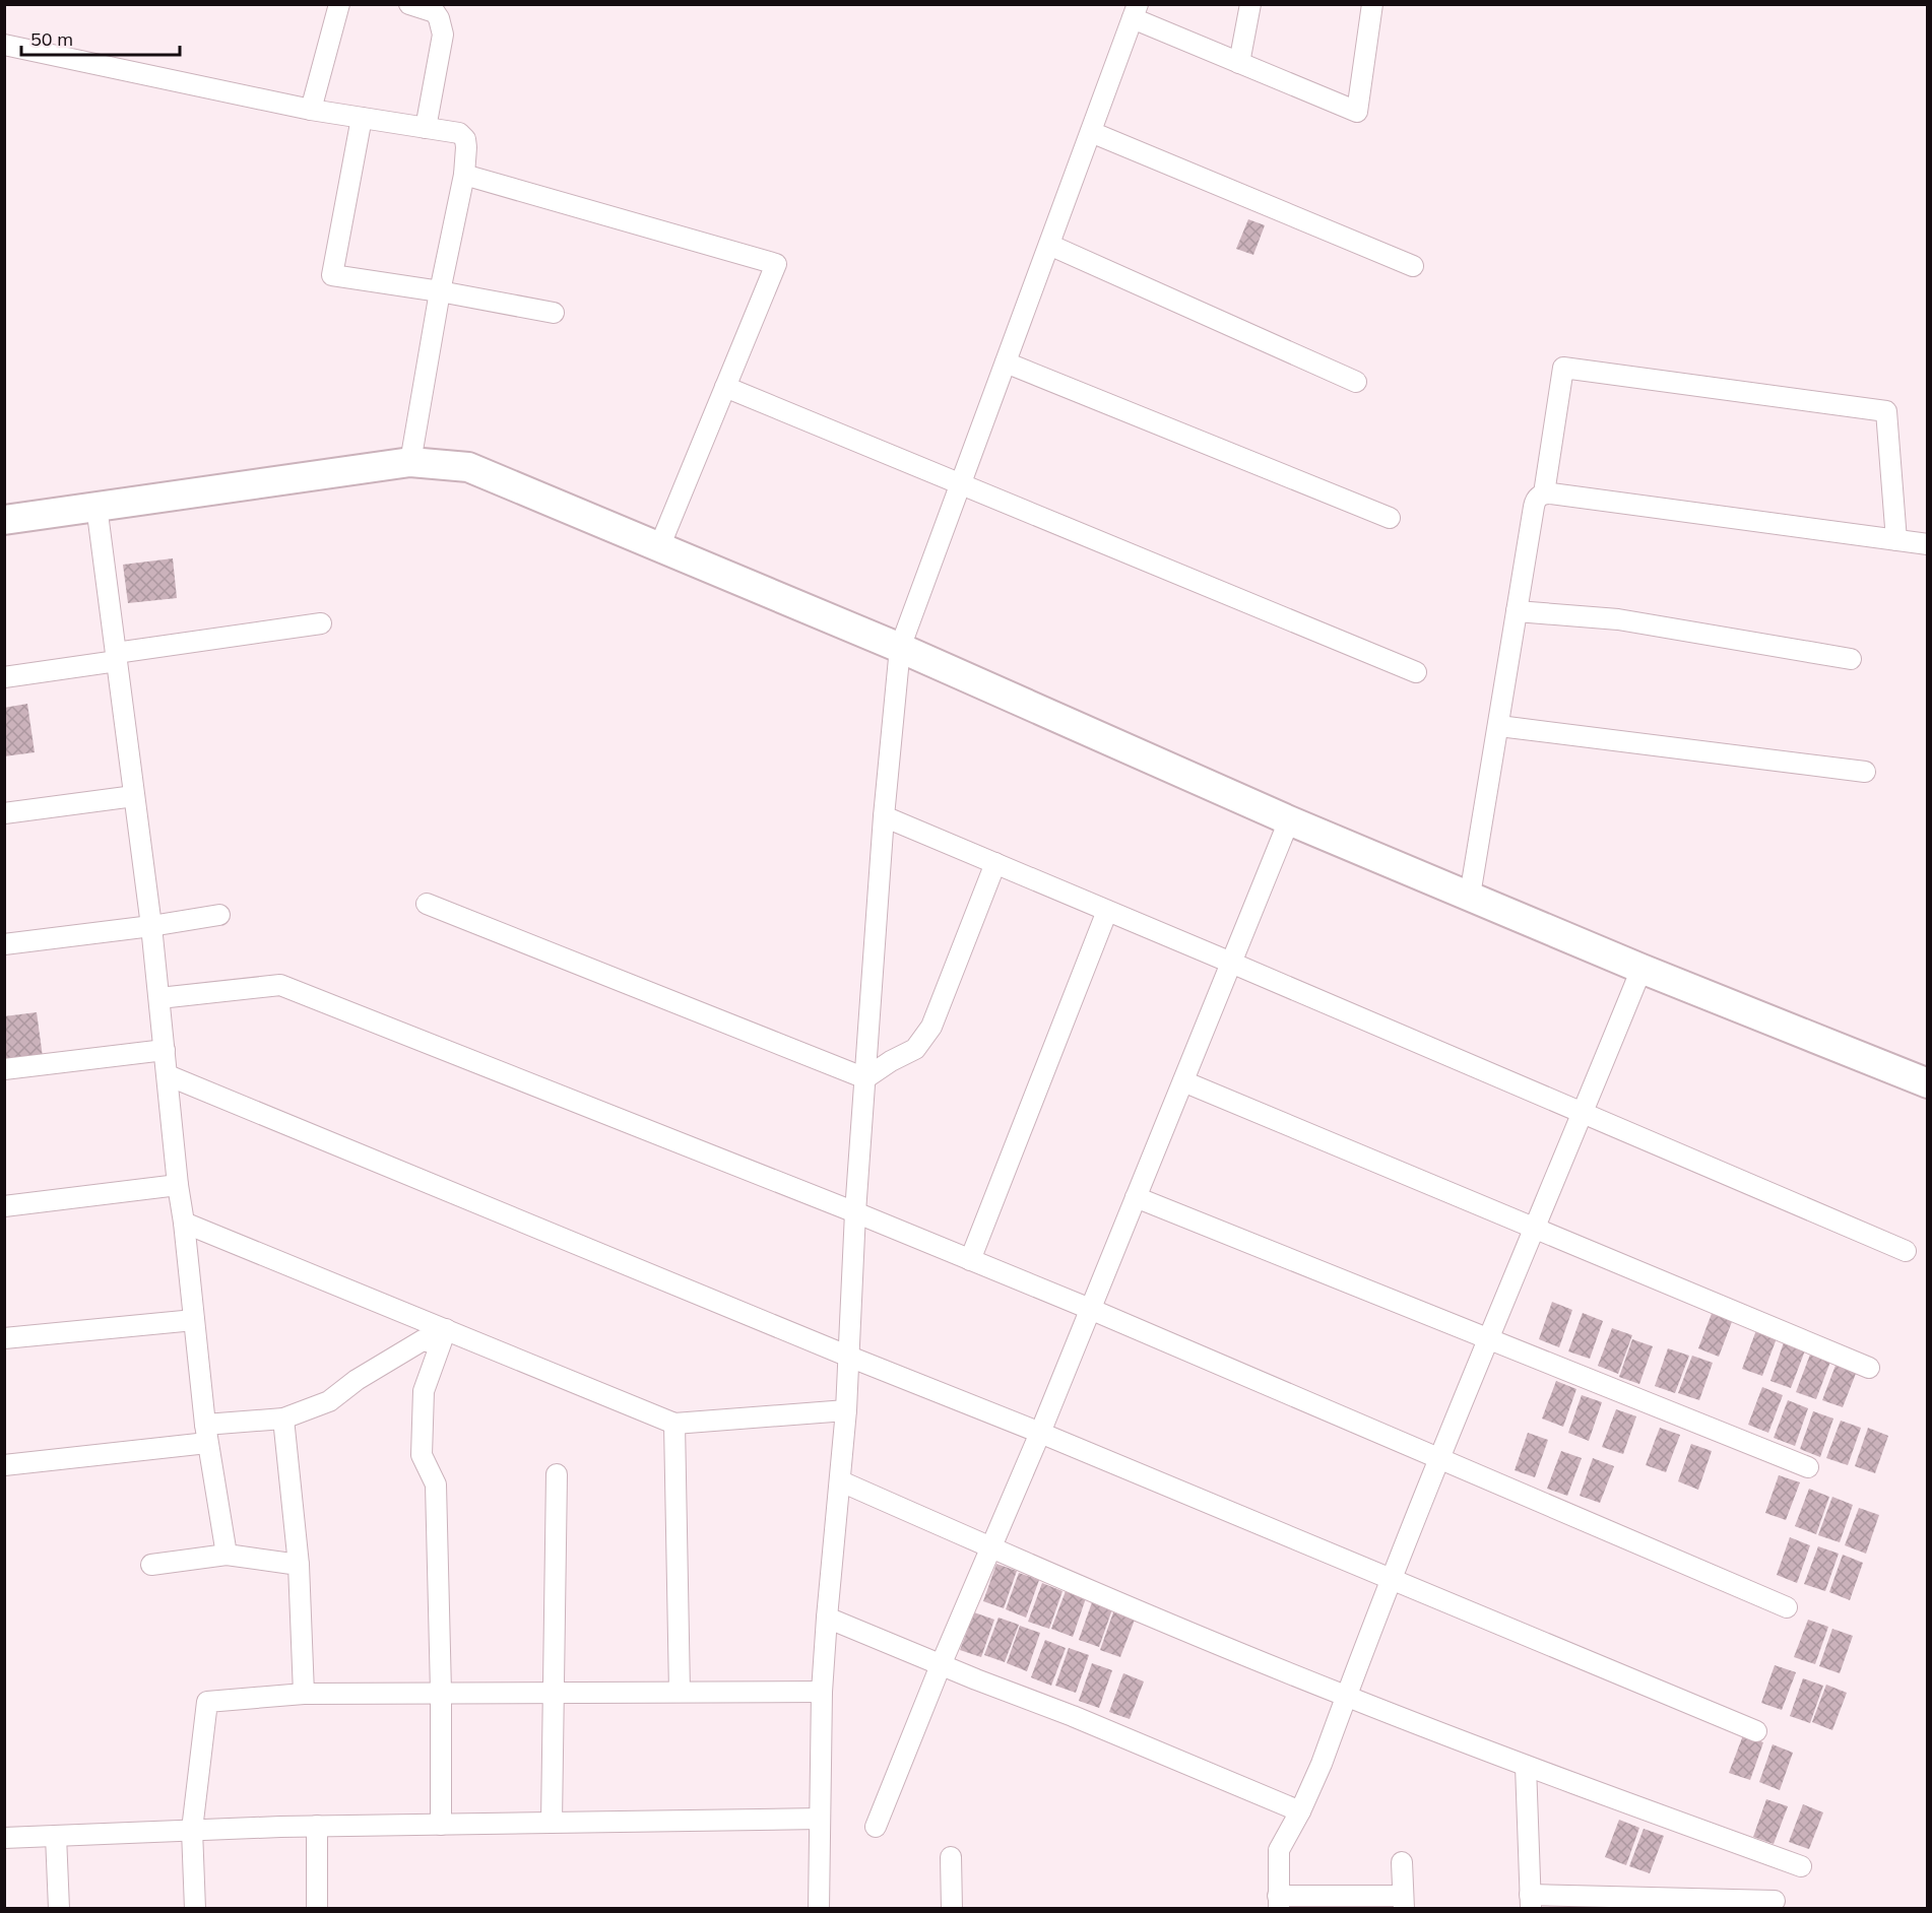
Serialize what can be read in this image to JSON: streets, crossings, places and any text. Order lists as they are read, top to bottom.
{
  "scale_bar": "50 m"
}
